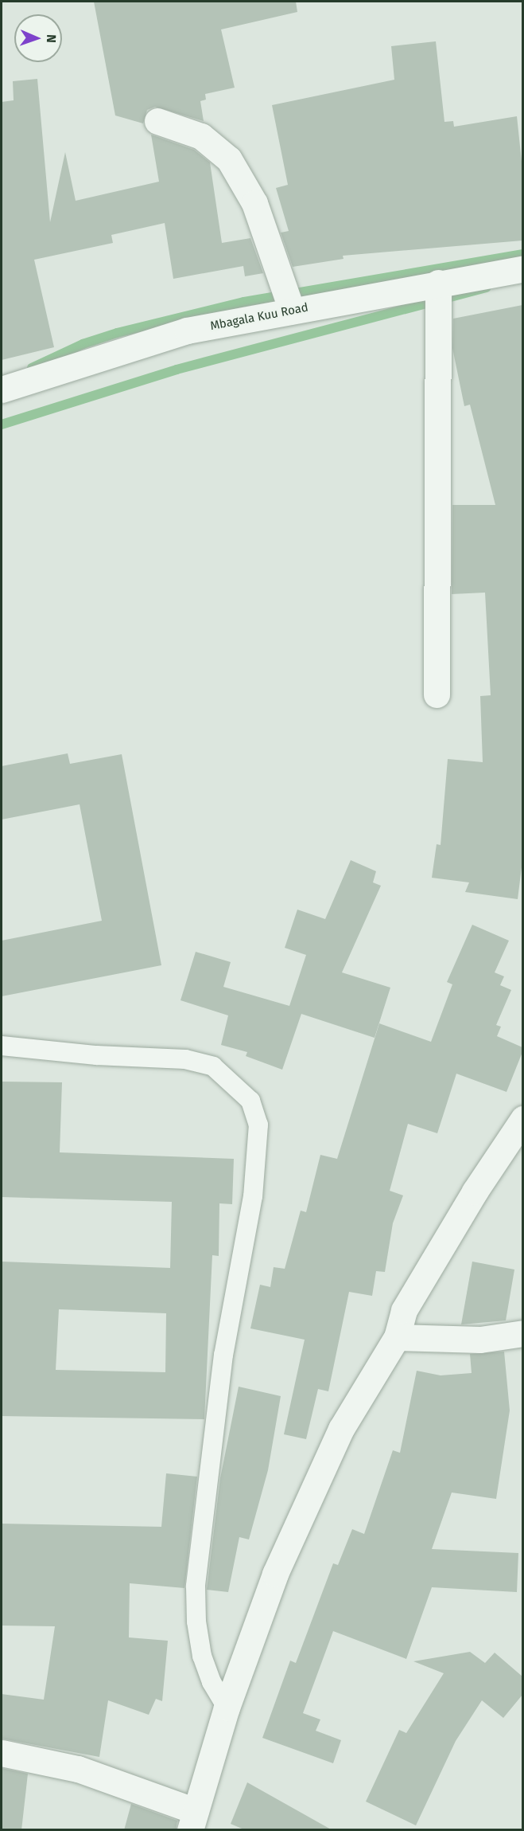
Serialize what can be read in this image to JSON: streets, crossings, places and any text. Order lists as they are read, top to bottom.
{
  "streets": {
    "street": ["Mbagala Kuu Road"]
  },
  "north": "right"
}
